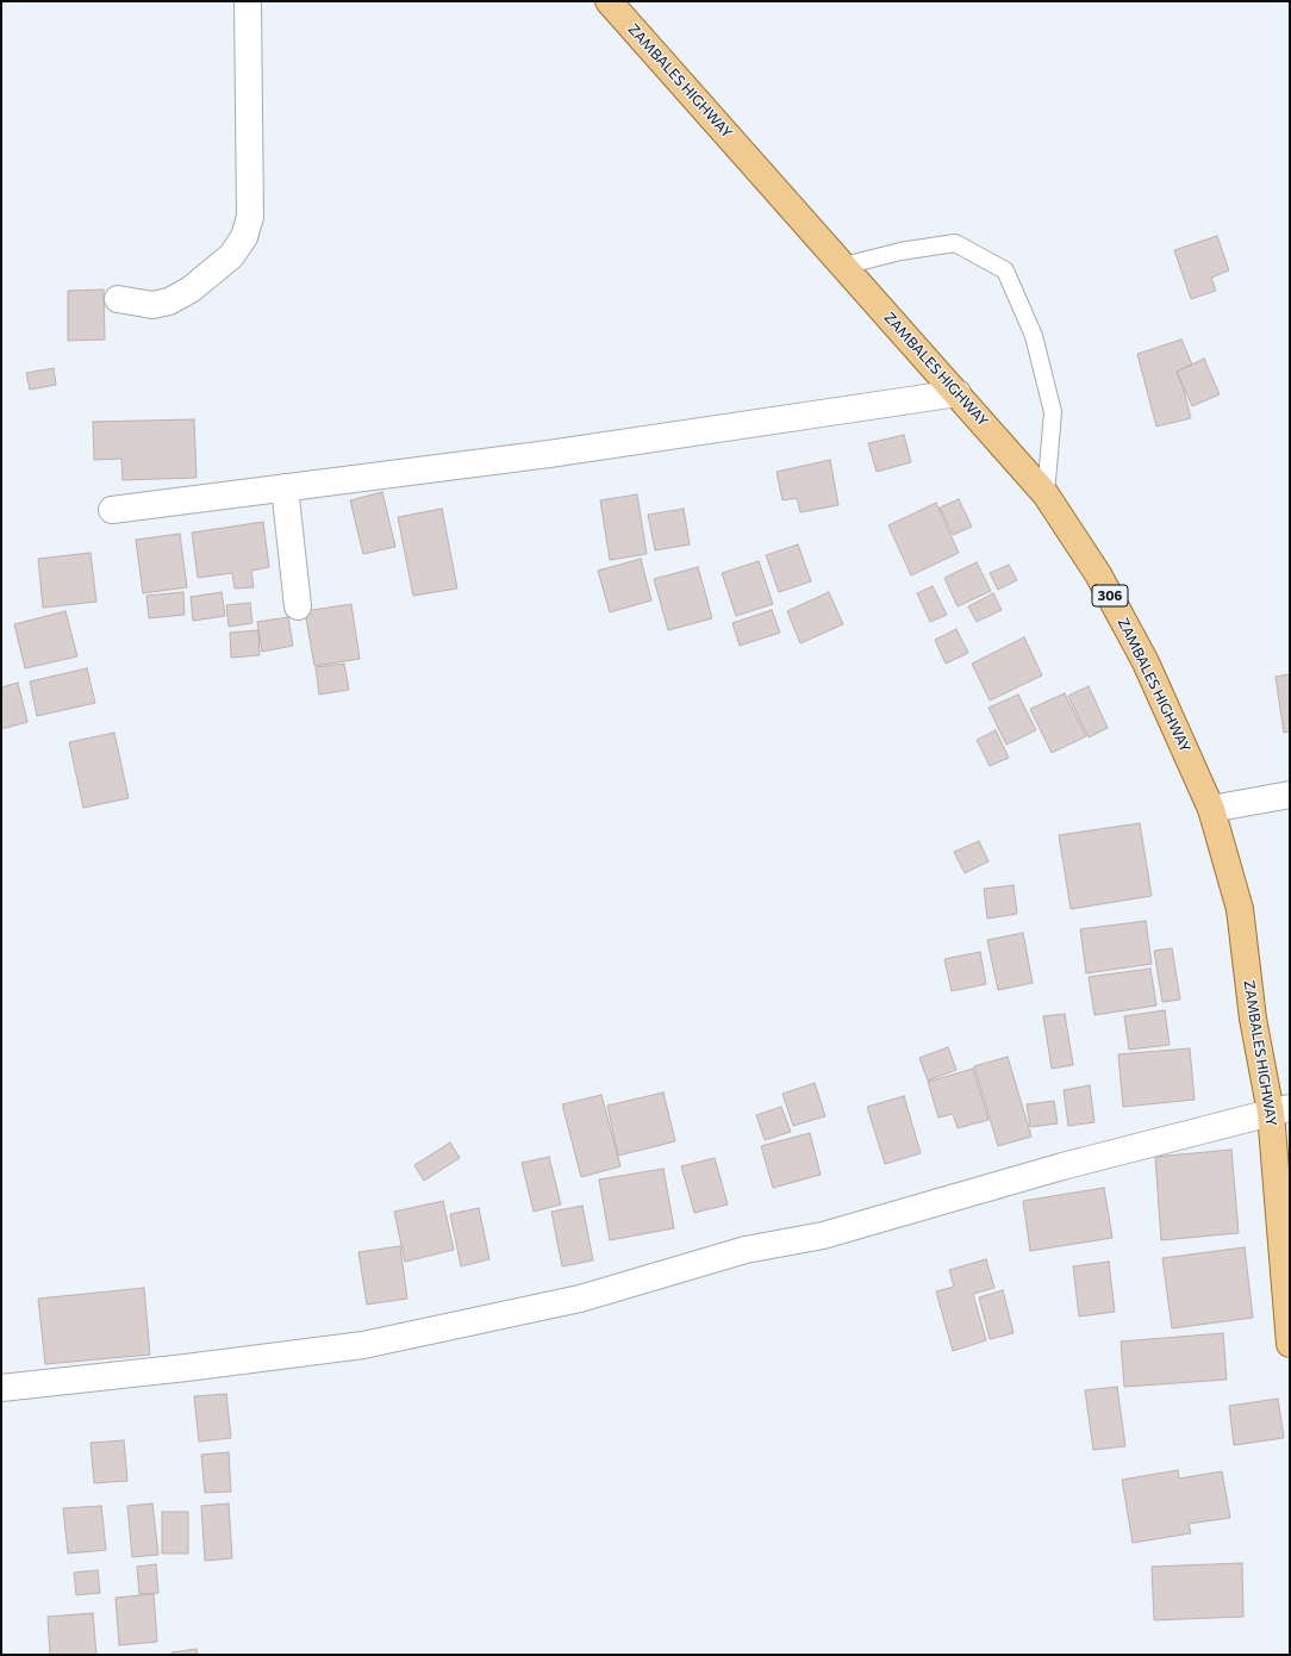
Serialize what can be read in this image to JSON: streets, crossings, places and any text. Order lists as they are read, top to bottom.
{
  "streets": {
    "main road": ["ZAMBALES HIGHWAY", "306"]
  }
}
